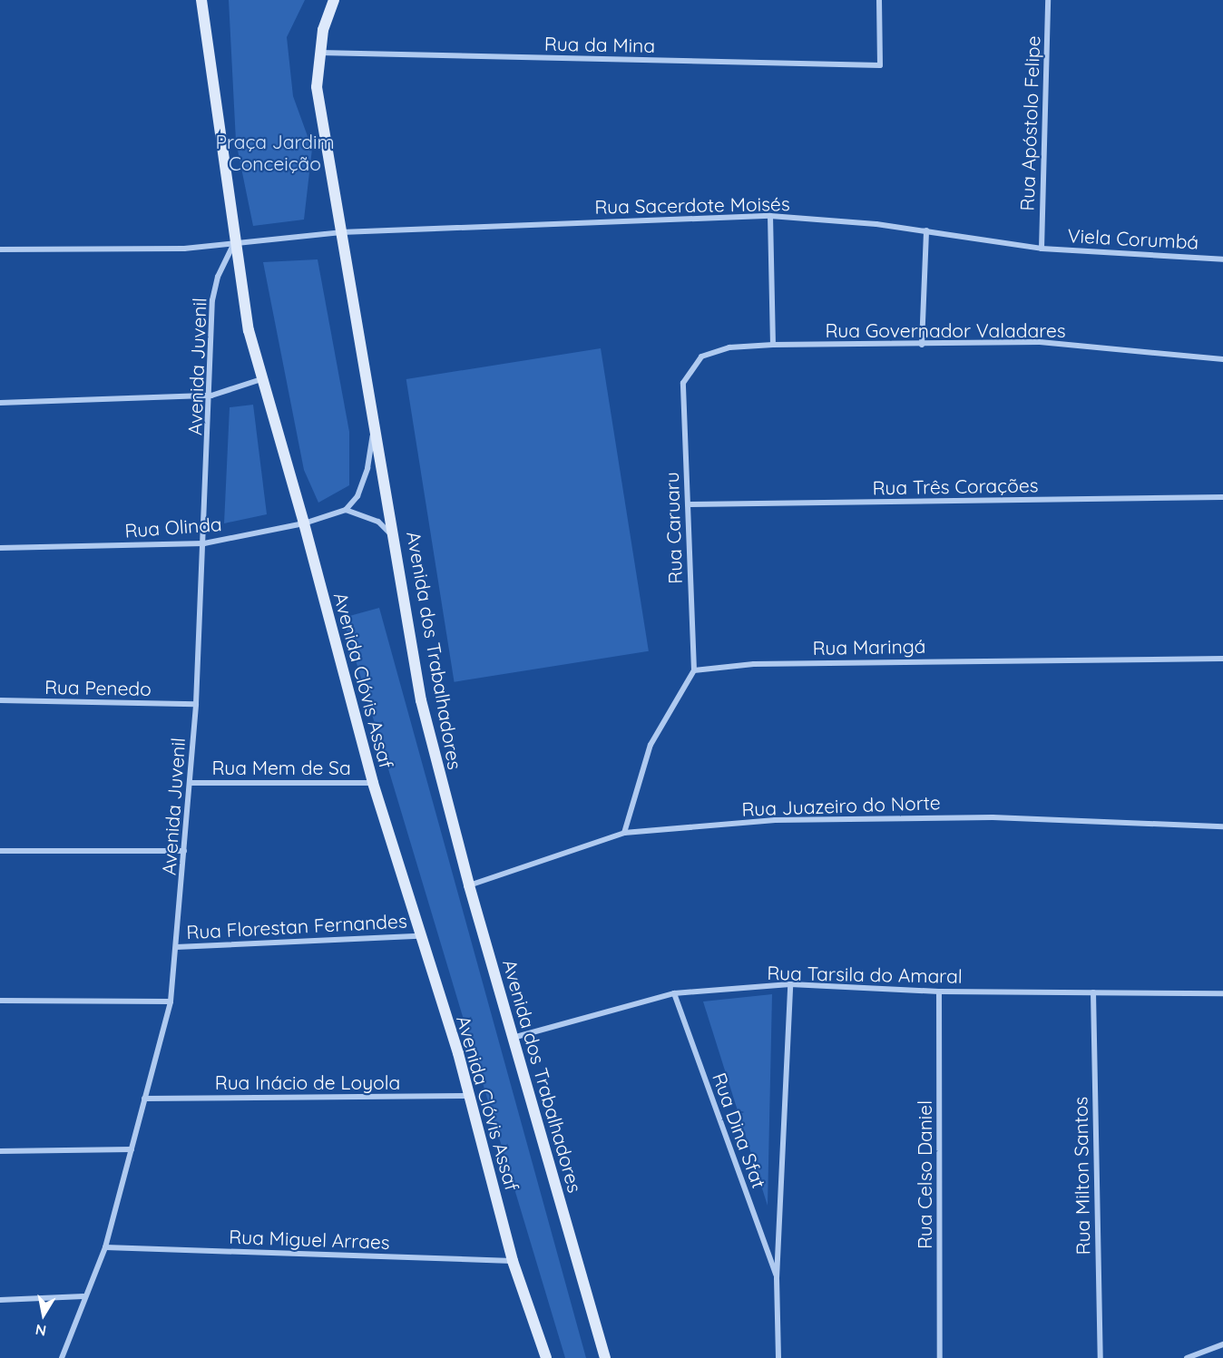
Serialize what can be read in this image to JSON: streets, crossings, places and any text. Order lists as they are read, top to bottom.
{
  "streets": {
    "street": [
      "Rua da Mina",
      "Rua Apóstolo Felipe",
      "Rua Sacerdote Moisés",
      "Viela Corumbá",
      "Rua Governador Valadares",
      "Avenida Juvenil",
      "Rua Três Corações",
      "Rua Olinda",
      "Rua Caruaru",
      "Rua Maringá",
      "Avenida dos Trabalhadores",
      "Avenida Clóvis Assaf",
      "Rua Penedo",
      "Rua Mem de Sa",
      "Rua Juazeiro do Norte",
      "Rua Florestan Fernandes",
      "Rua Tarsila do Amaral",
      "Rua Inácio de Loyola",
      "Rua Dina Sfat",
      "Rua Celso Daniel",
      "Rua Milton Santos",
      "Rua Miguel Arraes"
    ]
  },
  "crossings": [
    ["Rua da Mina", "Avenida dos Trabalhadores"],
    ["Rua Apóstolo Felipe", "Rua Sacerdote Moisés"],
    ["Rua Apóstolo Felipe", "Viela Corumbá"],
    ["Rua Sacerdote Moisés", "Viela Corumbá"],
    ["Rua Sacerdote Moisés", "Avenida Juvenil"],
    ["Rua Sacerdote Moisés", "Avenida dos Trabalhadores"],
    ["Rua Sacerdote Moisés", "Avenida Clóvis Assaf"],
    ["Rua Governador Valadares", "Rua Caruaru"],
    ["Avenida Juvenil", "Rua Olinda"],
    ["Avenida Juvenil", "Avenida Clóvis Assaf"],
    ["Avenida Juvenil", "Rua Penedo"],
    ["Avenida Juvenil", "Rua Mem de Sa"],
    ["Avenida Juvenil", "Rua Florestan Fernandes"],
    ["Avenida Juvenil", "Rua Inácio de Loyola"],
    ["Avenida Juvenil", "Rua Miguel Arraes"],
    ["Rua Três Corações", "Rua Caruaru"],
    ["Rua Olinda", "Avenida Clóvis Assaf"],
    ["Rua Caruaru", "Rua Maringá"],
    ["Avenida dos Trabalhadores", "Rua Juazeiro do Norte"],
    ["Avenida dos Trabalhadores", "Rua Tarsila do Amaral"],
    ["Avenida Clóvis Assaf", "Rua Mem de Sa"],
    ["Avenida Clóvis Assaf", "Rua Florestan Fernandes"],
    ["Avenida Clóvis Assaf", "Rua Inácio de Loyola"],
    ["Avenida Clóvis Assaf", "Rua Miguel Arraes"],
    ["Rua Tarsila do Amaral", "Rua Dina Sfat"],
    ["Rua Tarsila do Amaral", "Rua Celso Daniel"],
    ["Rua Tarsila do Amaral", "Rua Milton Santos"]
  ],
  "parks": ["Praça Jardim Conceição"],
  "north": "bottom"
}
